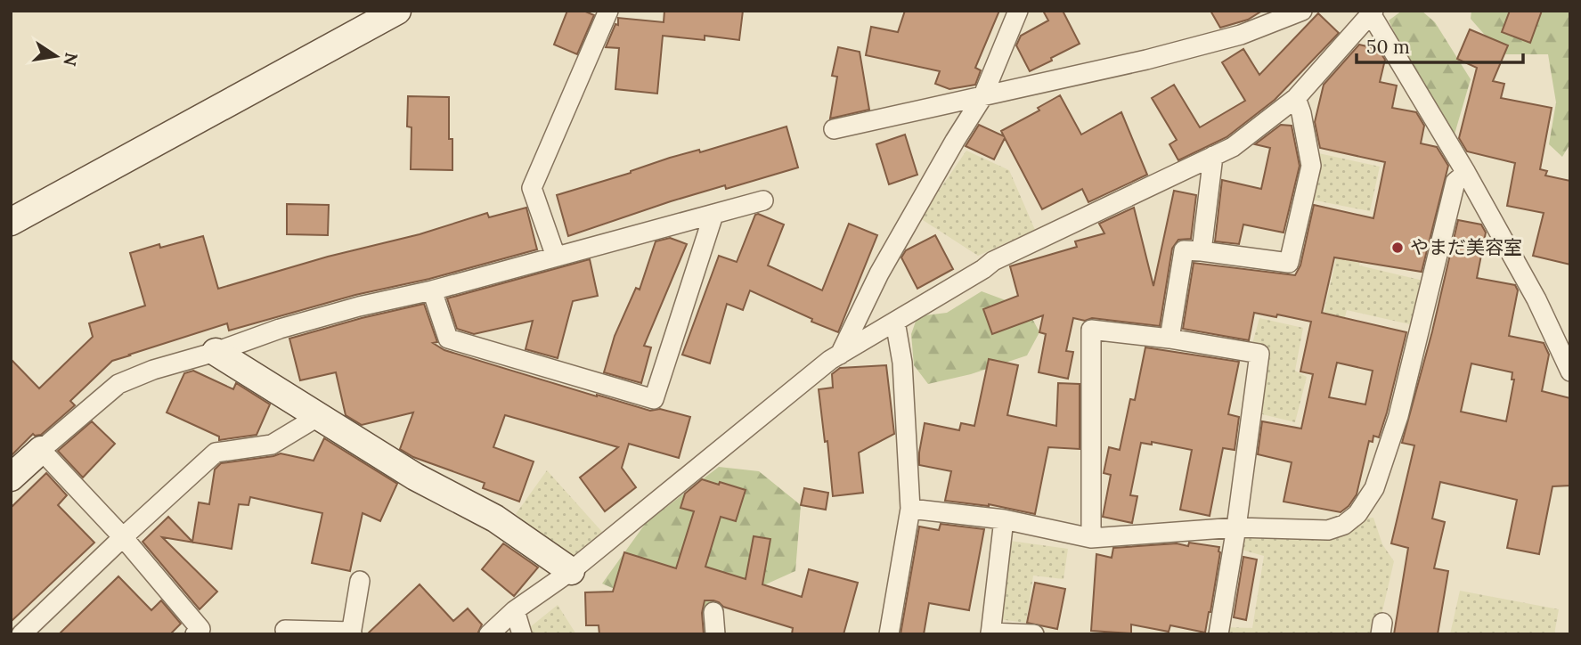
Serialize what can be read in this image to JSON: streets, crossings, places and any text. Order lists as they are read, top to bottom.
{
  "places": ["やまだ美容室"],
  "scale_bar": "50 m",
  "north": "right"
}
